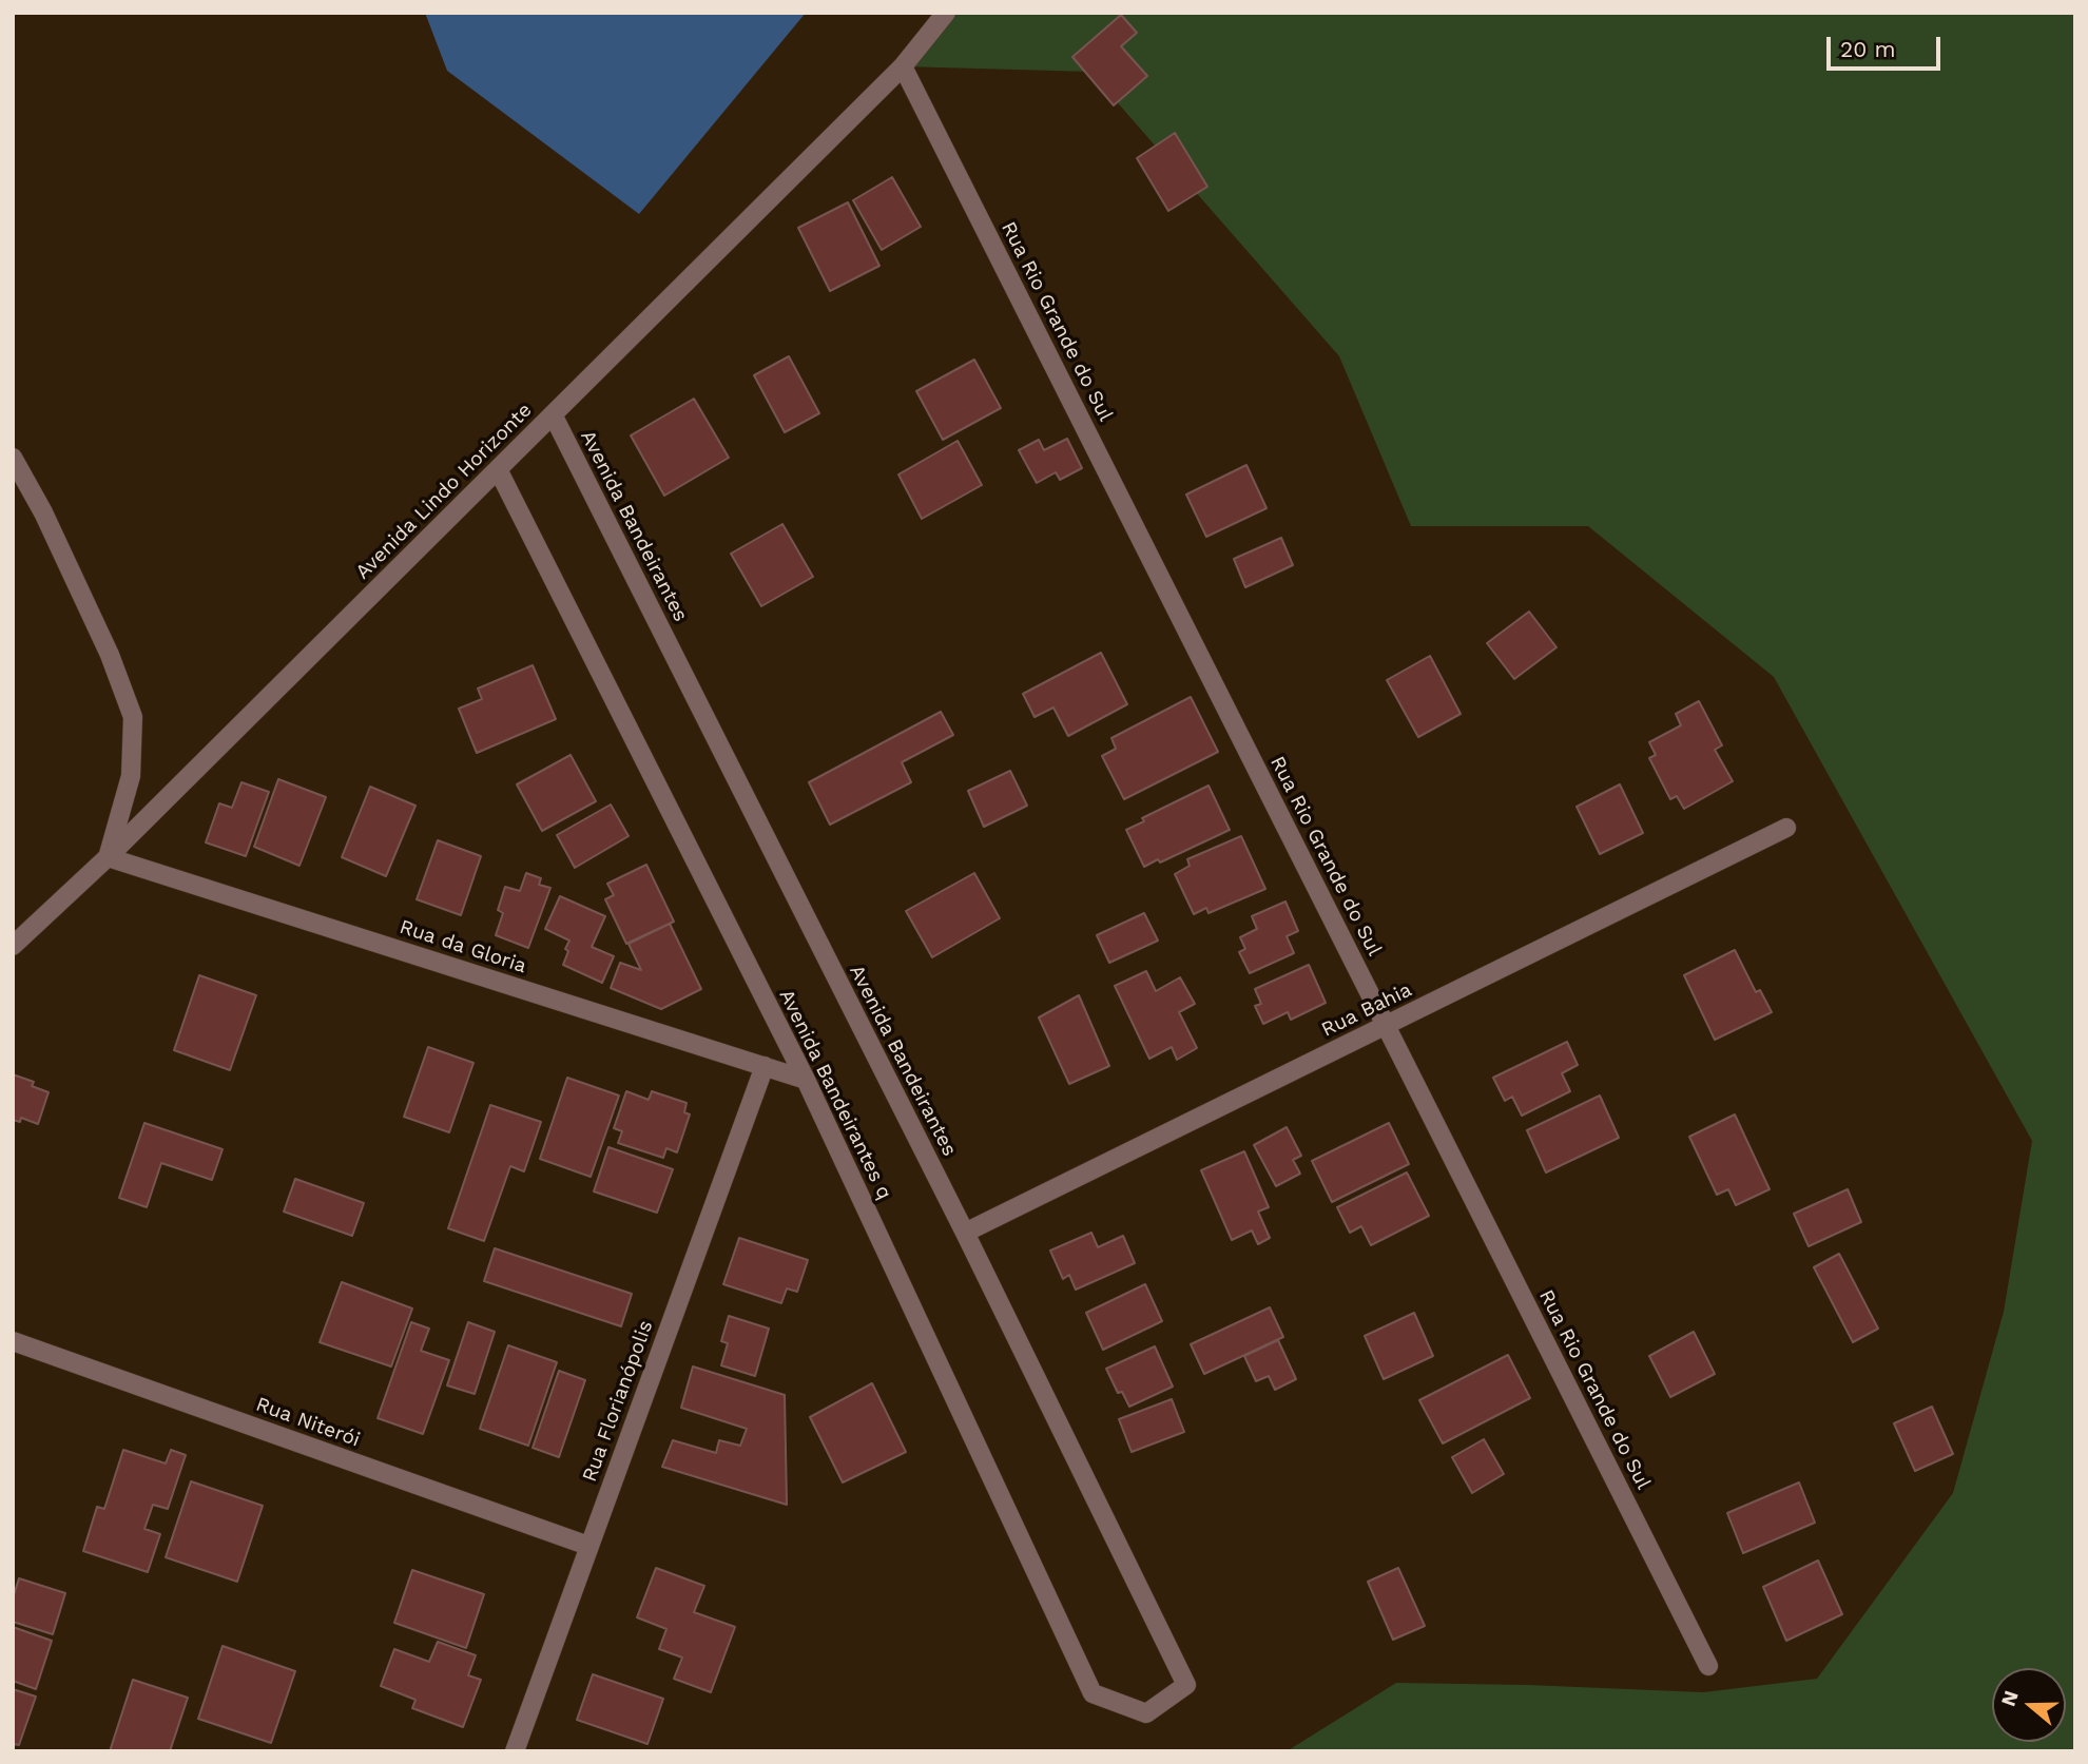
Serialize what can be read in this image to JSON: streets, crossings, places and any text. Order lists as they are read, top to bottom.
{
  "streets": {
    "street": [
      "Rua Rio Grande do Sul",
      "Avenida Lindo Horizonte",
      "Avenida Bandeirantes",
      "Rua da Gloria",
      "Rua Bahia",
      "Avenida Bandeirantes q",
      "Rua Florianópolis",
      "Rua Niterói"
    ]
  },
  "crossings": [
    ["Rua Rio Grande do Sul", "Avenida Lindo Horizonte"],
    ["Rua Rio Grande do Sul", "Rua Bahia"],
    ["Avenida Lindo Horizonte", "Avenida Bandeirantes"],
    ["Avenida Lindo Horizonte", "Rua da Gloria"],
    ["Avenida Lindo Horizonte", "Avenida Bandeirantes q"],
    ["Avenida Bandeirantes", "Rua Bahia"],
    ["Avenida Bandeirantes", "Avenida Bandeirantes q"],
    ["Rua da Gloria", "Avenida Bandeirantes q"],
    ["Rua da Gloria", "Rua Florianópolis"],
    ["Rua Florianópolis", "Rua Niterói"]
  ],
  "scale_bar": "20 m",
  "north": "left"
}
